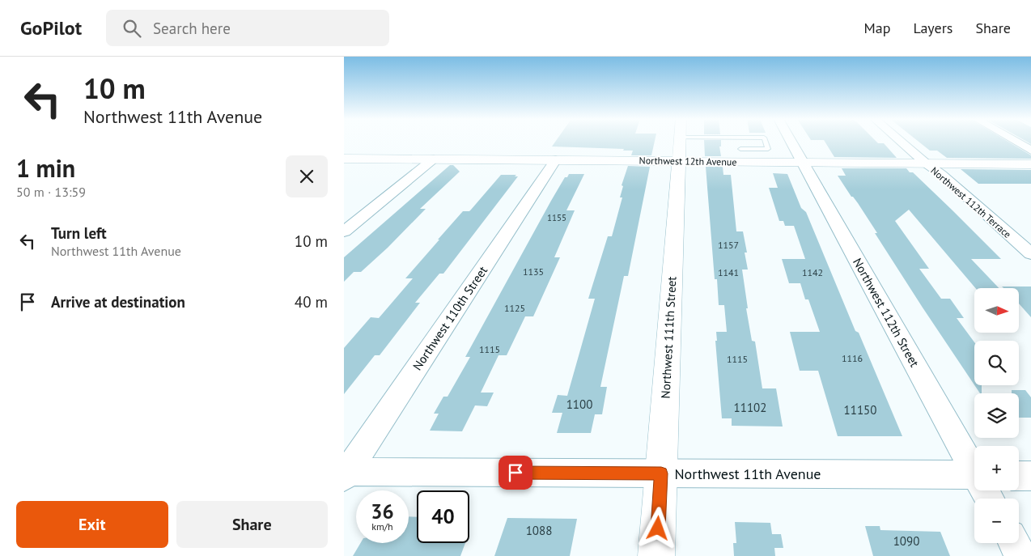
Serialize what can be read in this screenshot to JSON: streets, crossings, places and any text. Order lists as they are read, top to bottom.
{
  "streets": {
    "street": [
      "Northwest 12th Avenue",
      "Northwest 112th Terrace",
      "Northwest 112th Street",
      "Northwest 110th Street",
      "Northwest 111th Street",
      "Northwest 11th Avenue"
    ]
  },
  "crossings": [
    ["Northwest 12th Avenue", "Northwest 112th Terrace"],
    ["Northwest 12th Avenue", "Northwest 112th Street"],
    ["Northwest 12th Avenue", "Northwest 110th Street"],
    ["Northwest 12th Avenue", "Northwest 111th Street"],
    ["Northwest 110th Street", "Northwest 11th Avenue"],
    ["Northwest 111th Street", "Northwest 11th Avenue"]
  ],
  "house_numbers": [
    "1155",
    "1157",
    "1135",
    "1141",
    "1142",
    "1125",
    "1115",
    "1116",
    "1115",
    "1100",
    "11102",
    "11150",
    "1088",
    "1090"
  ],
  "north": "right",
  "page": {
    "header": "GoPilot",
    "search": "Search here",
    "nav": ["Map", "Layers", "Share"],
    "turn": ["10 m", "Northwest 11th Avenue"],
    "heading": ["1 min", "50 m · 13:59"],
    "list": [
      {
        "name": "Turn left",
        "note": "Northwest 11th Avenue",
        "value": "10 m"
      },
      {
        "name": "Arrive at destination",
        "value": "40 m"
      }
    ],
    "map_buttons": ["+", "−"],
    "speed": "36 km/h",
    "limit": "40",
    "buttons": ["Exit", "Share"]
  }
}
